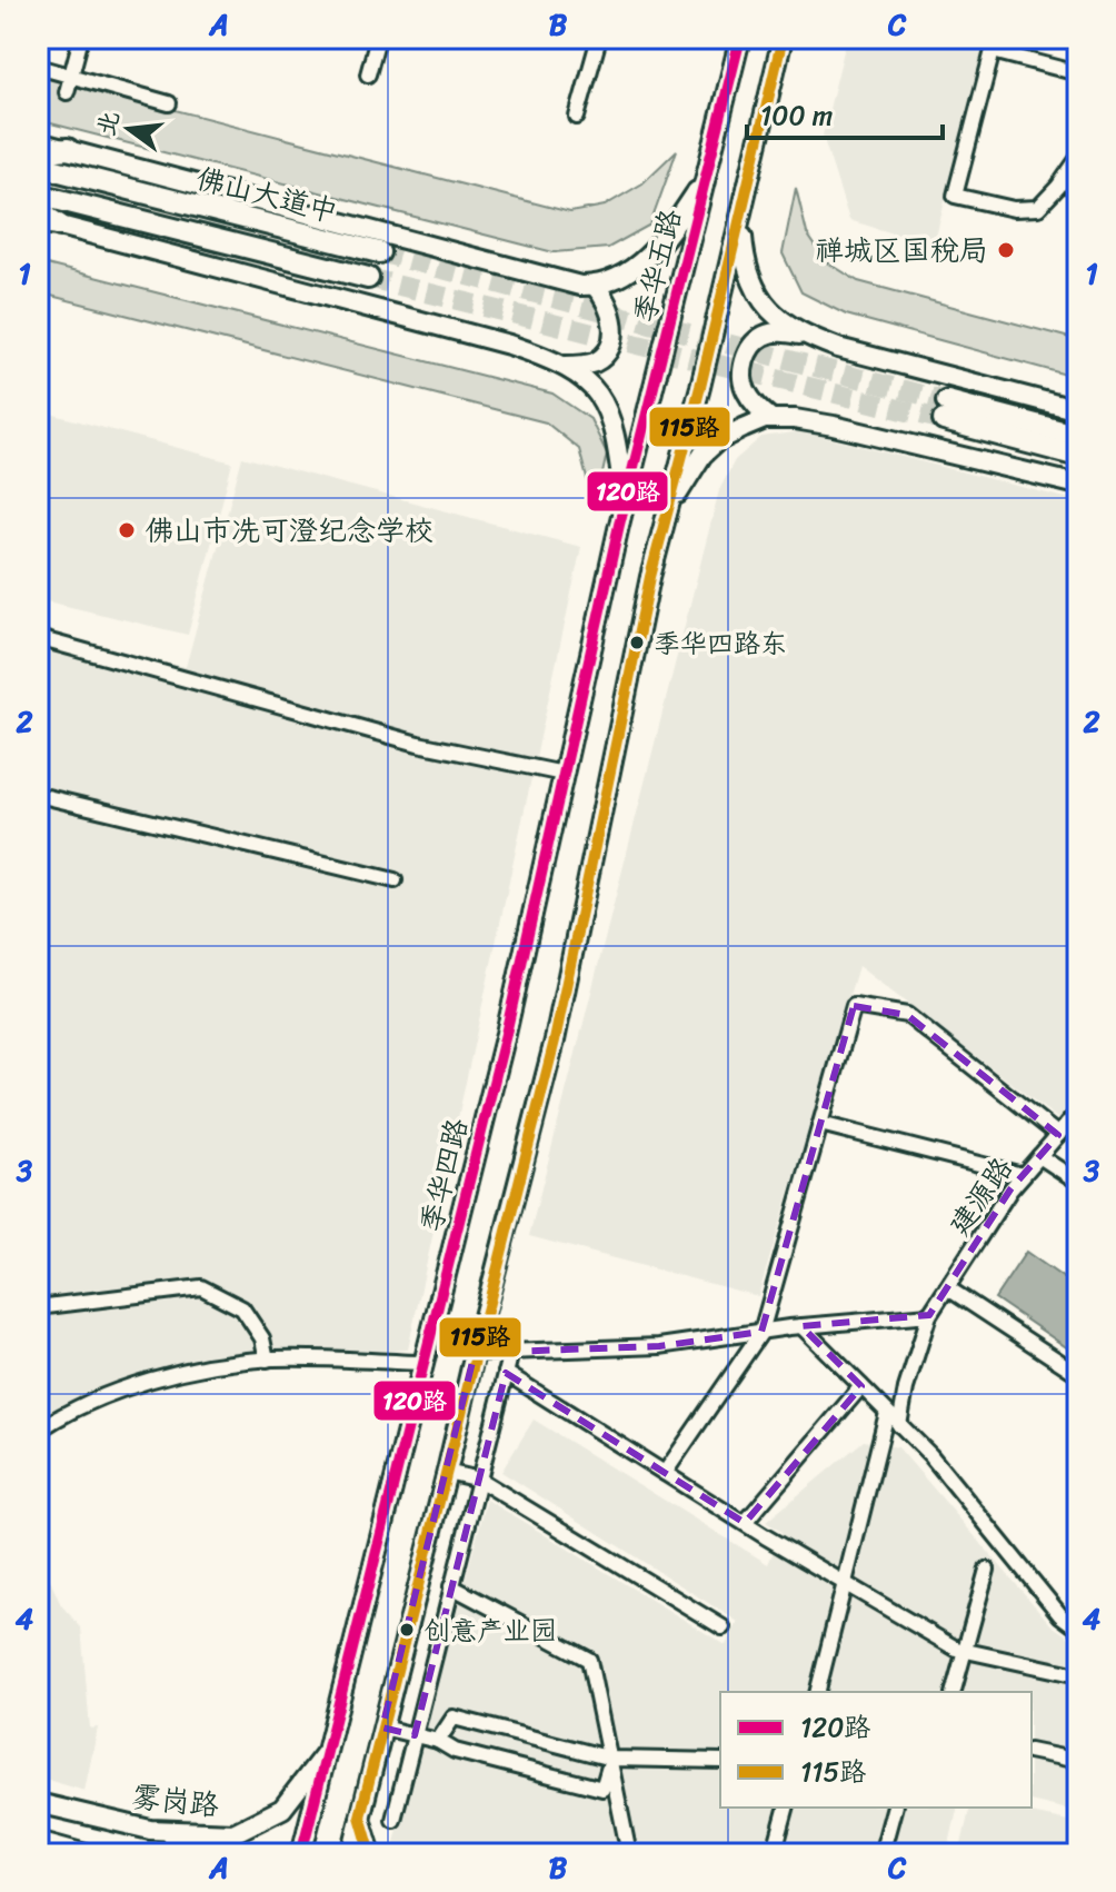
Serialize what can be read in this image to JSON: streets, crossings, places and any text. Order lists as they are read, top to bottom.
{
  "streets": {
    "highway": ["佛山大道中"],
    "main road": ["季华五路", "季华四路", "雾岗路"],
    "street": ["建源路"]
  },
  "crossings": [
    ["季华五路", "季华四路"],
    ["季华四路", "雾岗路"]
  ],
  "places": [
    "禅城区国税局",
    "佛山市冼可澄纪念学校",
    "季华四路东",
    "创意产业园"
  ],
  "lines": ["transit line 120路", "transit line 115路"],
  "legend": ["120路", "115路"],
  "scale_bar": "100 m",
  "north": "left",
  "grid": {
    "columns": ["A", "B", "C"],
    "rows": [
      "1",
      "2",
      "3",
      "4"
    ]
  }
}
